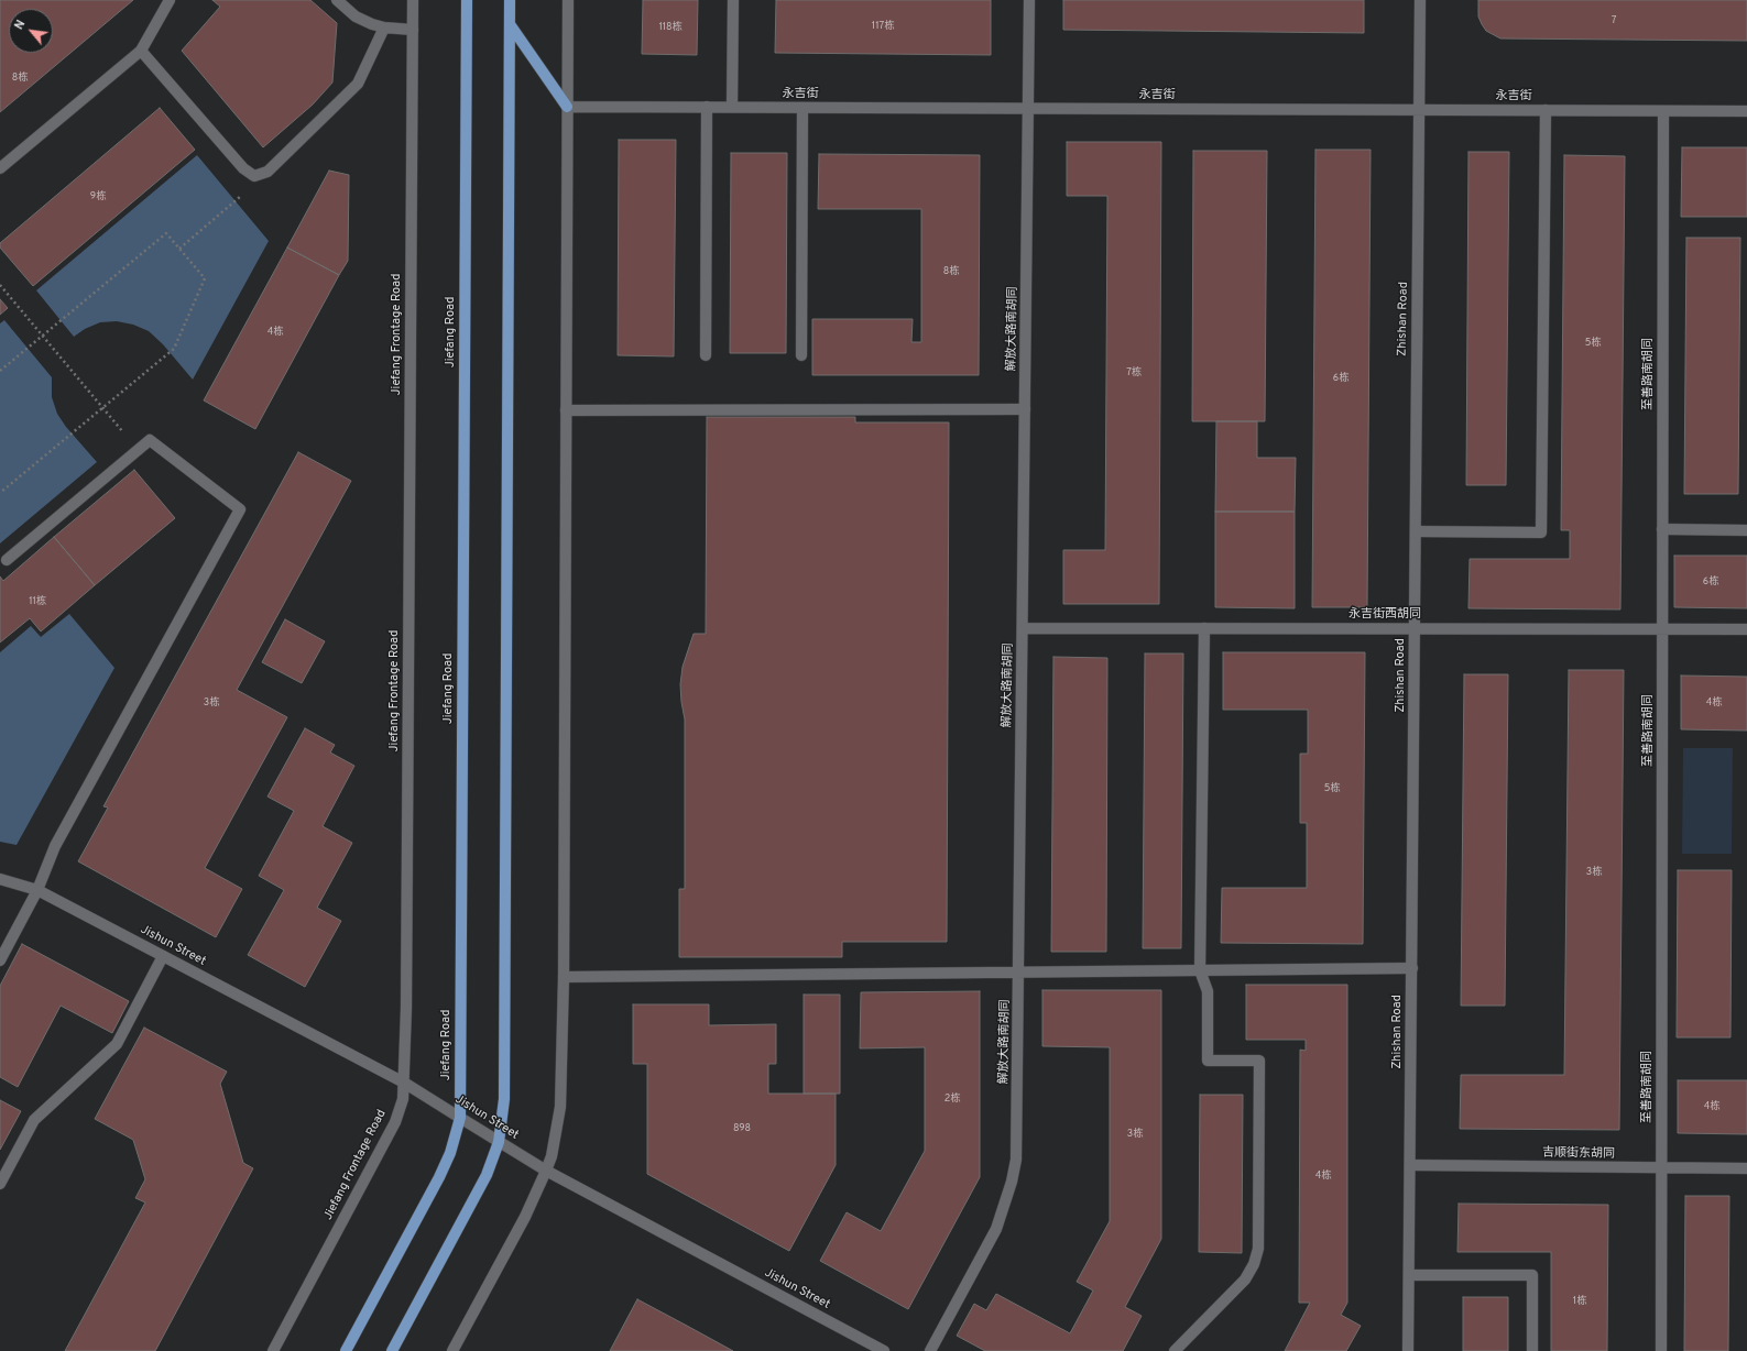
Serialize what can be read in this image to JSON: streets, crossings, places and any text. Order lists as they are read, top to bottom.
{
  "streets": {
    "main road": ["Jiefang Road"],
    "street": [
      "永吉街",
      "Zhishan Road",
      "解放大路南胡同",
      "Jiefang Frontage Road",
      "至善路南胡同",
      "永吉街西胡同",
      "Jishun Street",
      "吉顺街东胡同"
    ]
  },
  "crossings": [
    ["永吉街", "Zhishan Road"],
    ["永吉街", "解放大路南胡同"],
    ["永吉街", "至善路南胡同"],
    ["Zhishan Road", "永吉街西胡同"],
    ["Zhishan Road", "吉顺街东胡同"],
    ["解放大路南胡同", "永吉街西胡同"],
    ["Jiefang Road", "Jishun Street"],
    ["Jiefang Frontage Road", "Jishun Street"],
    ["至善路南胡同", "永吉街西胡同"],
    ["至善路南胡同", "吉顺街东胡同"]
  ],
  "house_numbers": [
    "7",
    "117栋",
    "118栋",
    "8栋",
    "9栋",
    "8栋",
    "4栋",
    "5栋",
    "7栋",
    "6栋",
    "6栋",
    "11栋",
    "3栋",
    "4栋",
    "5栋",
    "3栋",
    "2栋",
    "4栋",
    "898",
    "3栋",
    "4栋",
    "1栋"
  ],
  "north": "top left"
}
